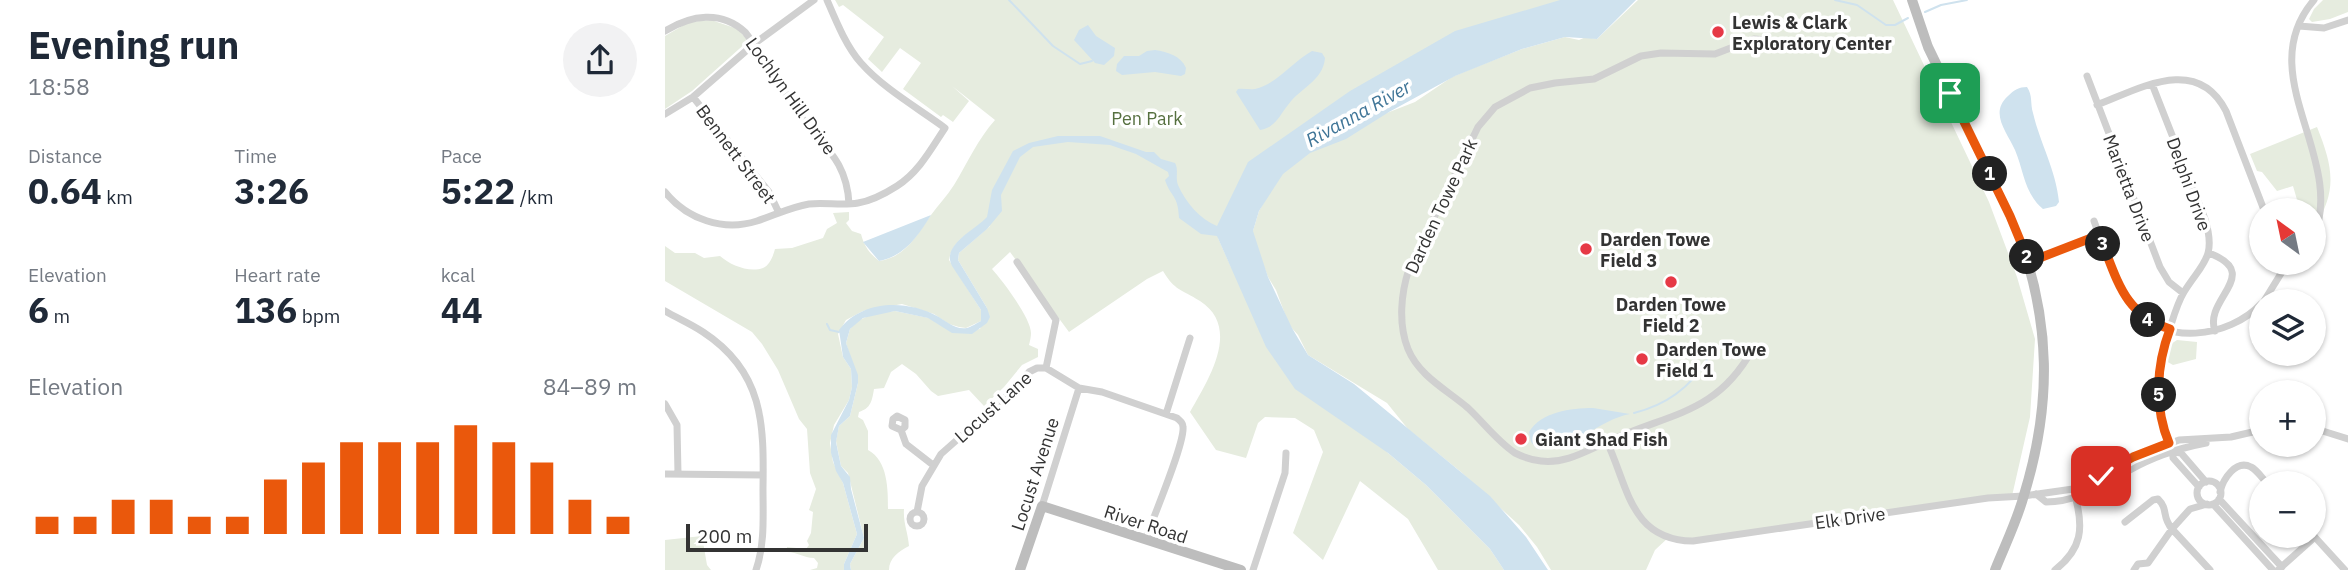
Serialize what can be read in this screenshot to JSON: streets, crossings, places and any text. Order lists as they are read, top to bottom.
{
  "streets": {
    "main road": ["Locust Avenue", "River Road"],
    "street": [
      "Lochlyn Hill Drive",
      "Bennett Street",
      "Delphi Drive",
      "Marietta Drive",
      "Darden Towe Park",
      "Locust Lane",
      "Elk Drive"
    ]
  },
  "crossings": [
    ["Delphi Drive", "Marietta Drive"],
    ["Delphi Drive", "Elk Drive"],
    ["Darden Towe Park", "Elk Drive"],
    ["Locust Lane", "Locust Avenue"],
    ["Locust Lane", "River Road"],
    ["Locust Avenue", "River Road"]
  ],
  "water": ["Rivanna River"],
  "parks": ["Pen Park"],
  "places": [
    "Lewis & Clark Exploratory Center",
    "Darden Towe Field 3",
    "Darden Towe Field 2",
    "Darden Towe Field 1",
    "Giant Shad Fish"
  ],
  "scale_bar": "200 m",
  "north": "top left",
  "page": {
    "heading": ["Evening run", "18:58"],
    "stats": [
      ["Distance", "0.64 km"],
      ["Time", "3:26"],
      ["Pace", "5:22 /km"],
      ["Elevation", "6 m"],
      ["Heart rate", "136 bpm"],
      ["kcal", "44"]
    ],
    "pins": [
      "1",
      "3",
      "2",
      "4",
      "5"
    ],
    "map_buttons": ["+", "−"],
    "chart": ["Elevation", "84–89 m"],
    "scale": "200 m"
  }
}
